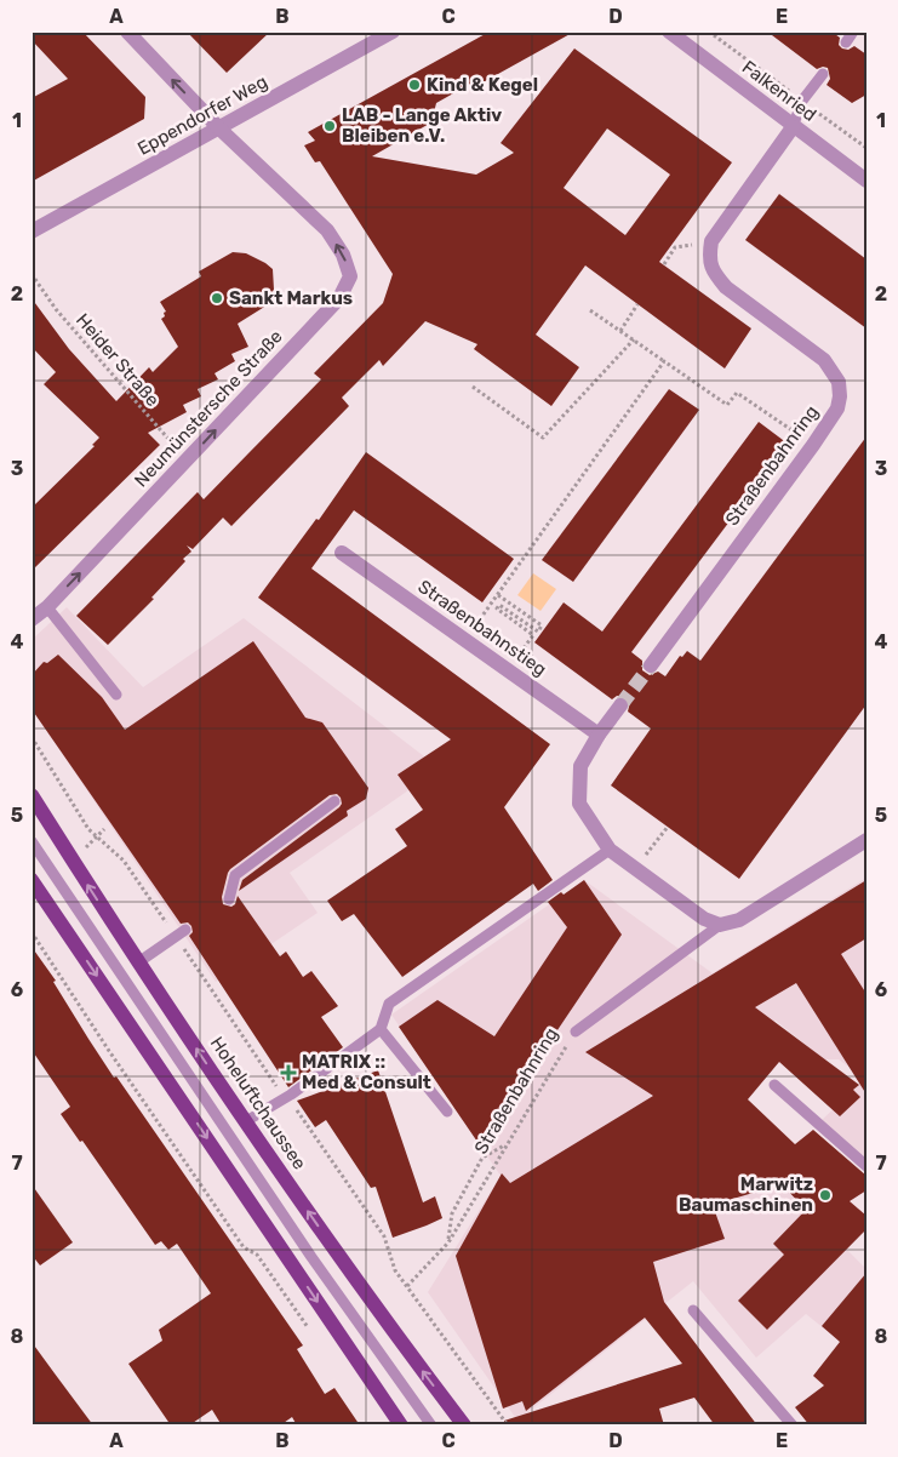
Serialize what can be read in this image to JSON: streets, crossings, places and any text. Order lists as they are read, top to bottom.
{
  "streets": {
    "main road": ["Hoheluftchaussee"],
    "street": [
      "Falkenried",
      "Eppendorfer Weg",
      "Neumünstersche Straße",
      "Straßenbahnring",
      "Straßenbahnstieg"
    ],
    "path": ["Heider Straße"]
  },
  "crossings": [
    ["Eppendorfer Weg", "Neumünstersche Straße"],
    ["Heider Straße", "Neumünstersche Straße"]
  ],
  "places": {
    "other": [
      "Kind & Kegel",
      "LAB - Lange Aktiv Bleiben e.V.",
      "Sankt Markus",
      "Marwitz Baumaschinen"
    ],
    "health": ["MATRIX :: Med & Consult"]
  },
  "grid": {
    "columns": [
      "A",
      "B",
      "C",
      "D",
      "E"
    ],
    "rows": [
      "1",
      "2",
      "3",
      "4",
      "5",
      "6",
      "7",
      "8"
    ]
  }
}
